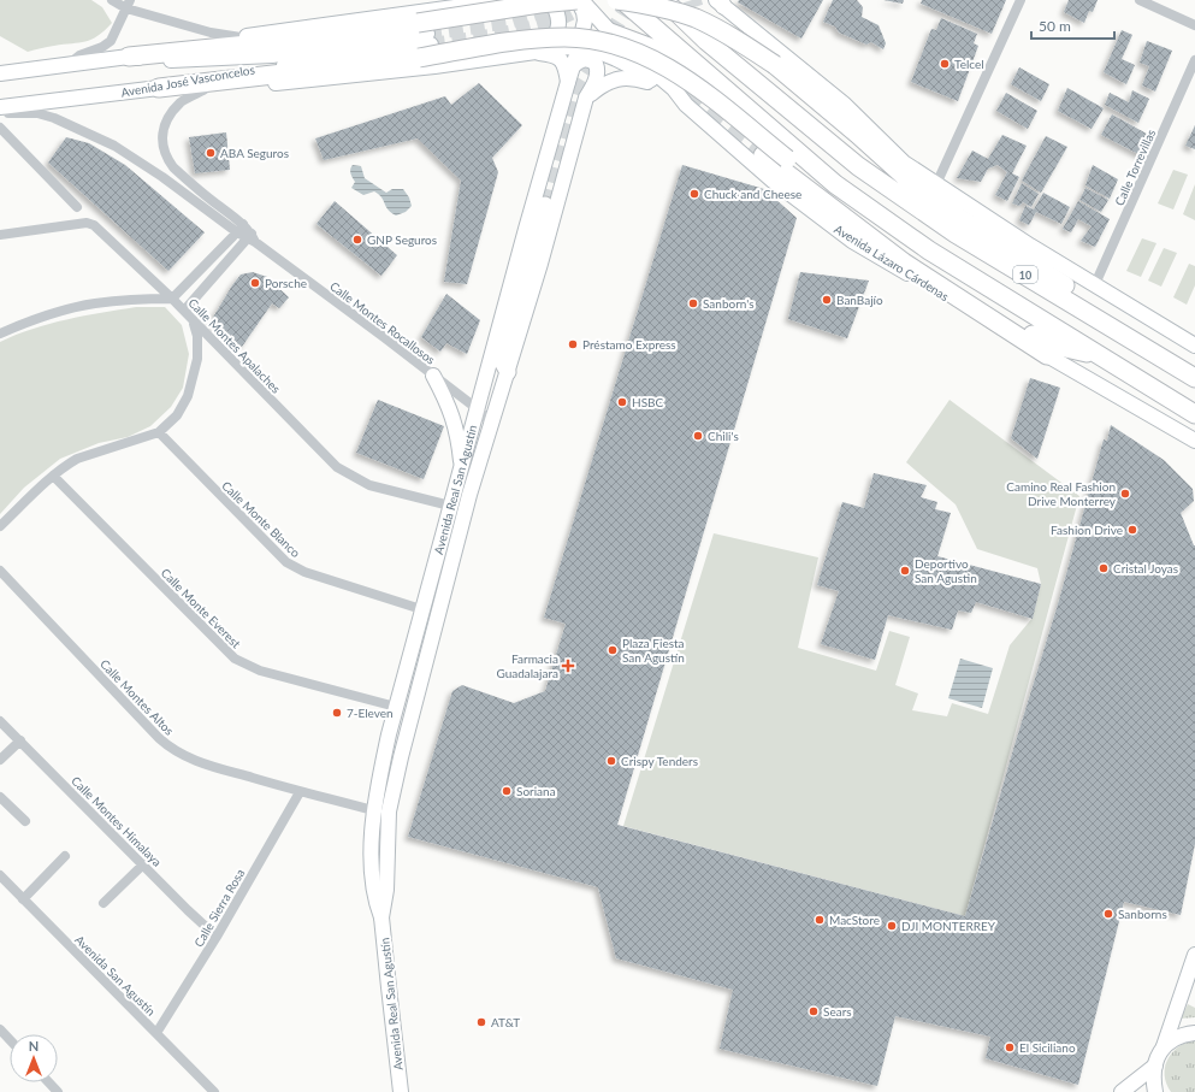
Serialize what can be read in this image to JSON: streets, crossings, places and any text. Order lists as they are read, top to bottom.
{
  "streets": {
    "highway": ["10"],
    "main road": ["Avenida José Vasconcelos", "Avenida Lázaro Cárdenas", "Avenida Real San Agustín"],
    "street": [
      "Calle Torrevillas",
      "Calle Montes Rocallosos",
      "Calle Montes Apalaches",
      "Calle Monte Blanco",
      "Calle Monte Everest",
      "Calle Montes Altos",
      "Calle Montes Himalaya",
      "Calle Sierra Rosa",
      "Avenida San Agustín"
    ]
  },
  "crossings": [
    ["Avenida José Vasconcelos", "Calle Montes Rocallosos"],
    ["Avenida José Vasconcelos", "Avenida Real San Agustín"],
    ["Calle Montes Rocallosos", "Avenida Real San Agustín"],
    ["Calle Montes Apalaches", "Avenida Real San Agustín"],
    ["Avenida Real San Agustín", "Calle Monte Blanco"],
    ["Avenida Real San Agustín", "Calle Monte Everest"],
    ["Avenida Real San Agustín", "Calle Montes Altos"],
    ["Calle Montes Altos", "Calle Sierra Rosa"],
    ["Calle Montes Himalaya", "Calle Sierra Rosa"],
    ["Calle Sierra Rosa", "Avenida San Agustín"]
  ],
  "places": {
    "other": [
      "Telcel",
      "ABA Seguros",
      "Chuck and Cheese",
      "GNP Seguros",
      "Porsche",
      "BanBajío",
      "Sanborn's",
      "Préstamo Express",
      "HSBC",
      "Chili's",
      "Camino Real Fashion Drive Monterrey",
      "Fashion Drive",
      "Cristal Joyas",
      "Deportivo San Agustin",
      "Plaza Fiesta San Agustín",
      "7-Eleven",
      "Crispy Tenders",
      "Soriana",
      "Sanborns",
      "MacStore",
      "DJI MONTERREY",
      "Sears",
      "AT&T",
      "El Siciliano"
    ],
    "health": ["Farmacia Guadalajara"]
  },
  "scale_bar": "50 m",
  "north": "top"
}
